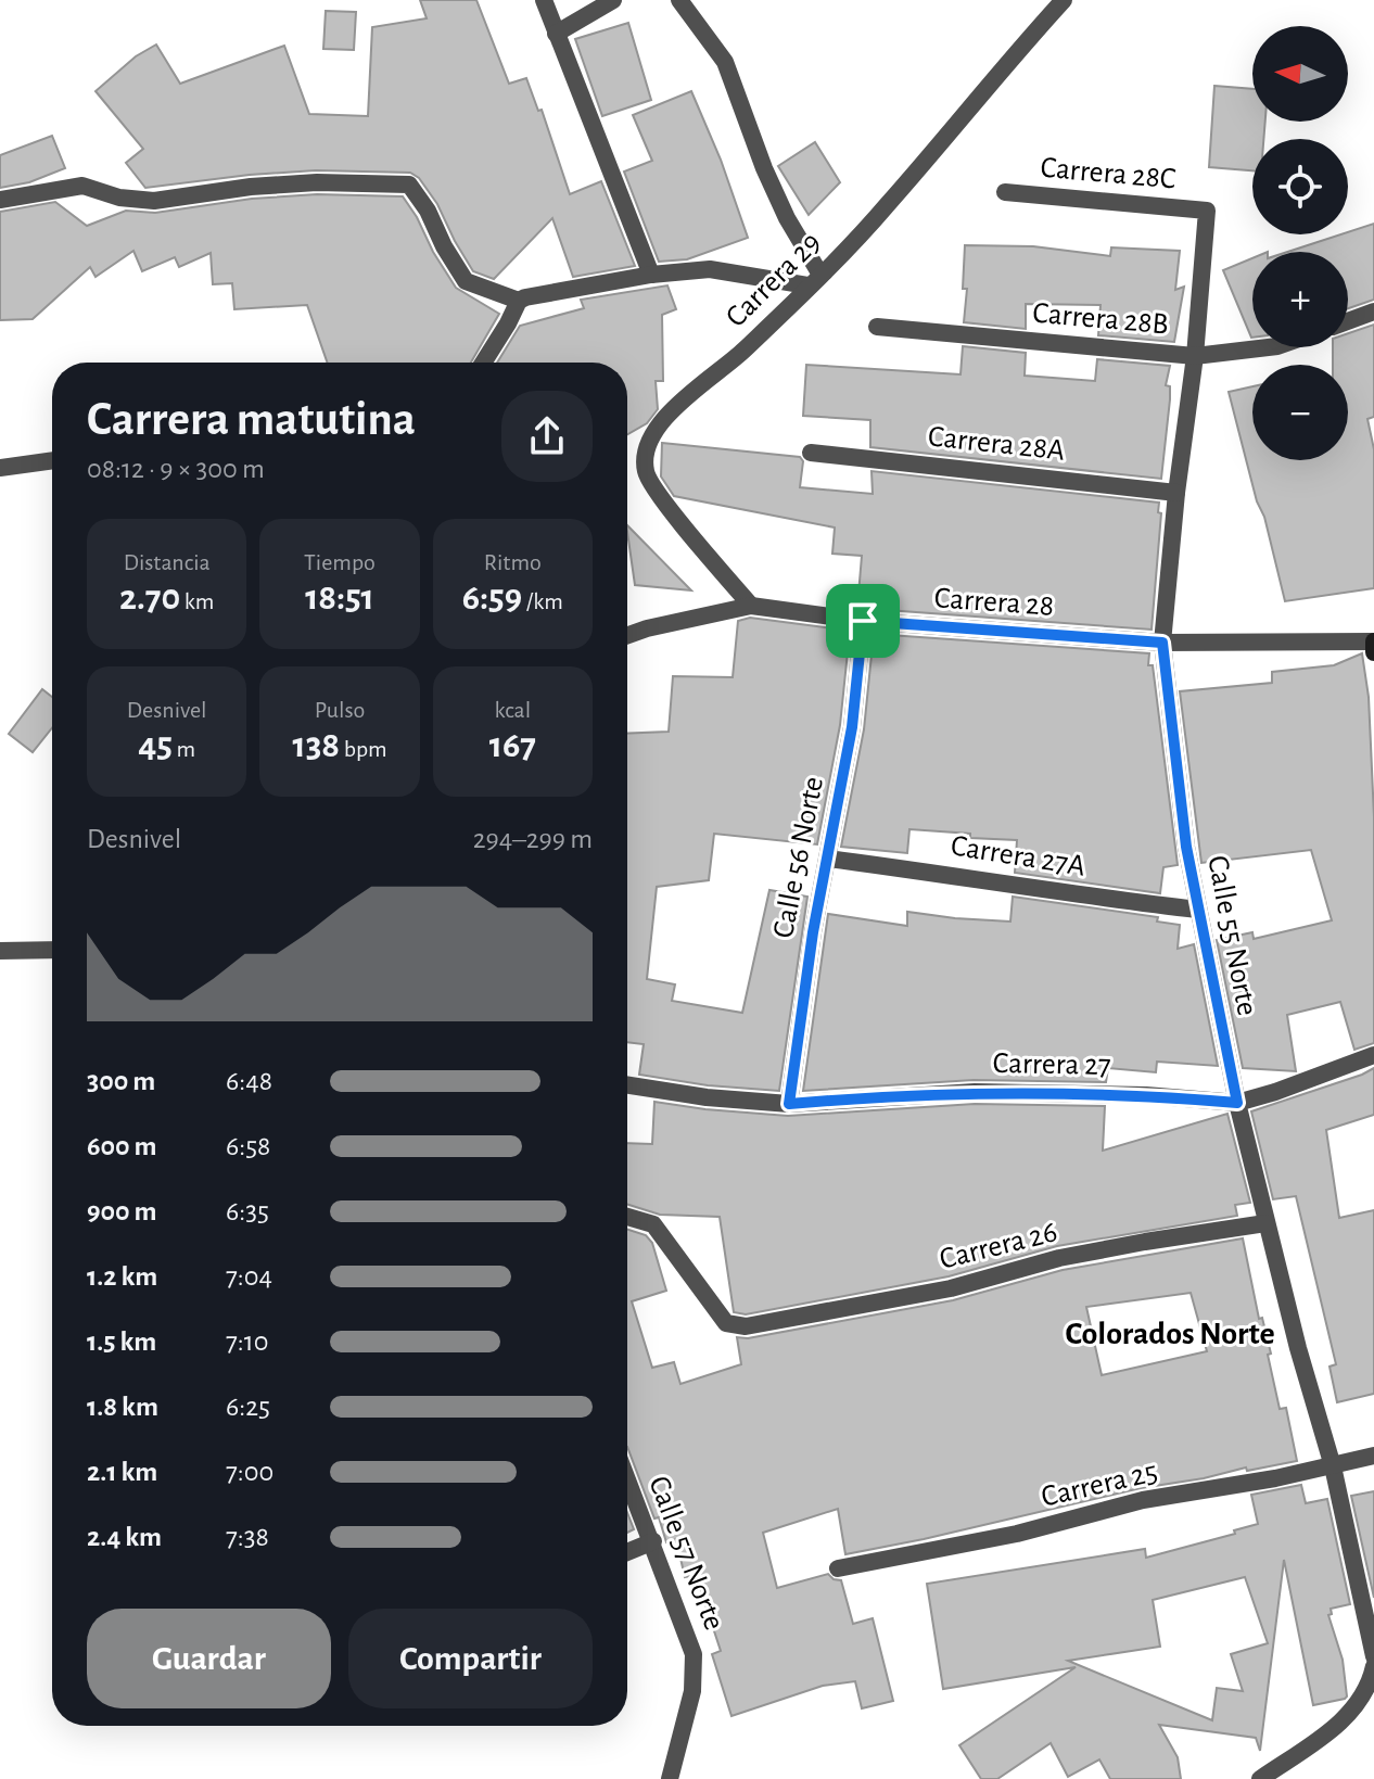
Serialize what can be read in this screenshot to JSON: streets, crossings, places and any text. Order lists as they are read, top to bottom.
{
  "streets": {
    "street": [
      "Carrera 28C",
      "Carrera 29",
      "Carrera 28B",
      "Carrera 28A",
      "Carrera 28",
      "Carrera 27A",
      "Calle 56 Norte",
      "Calle 55 Norte",
      "Carrera 27",
      "Carrera 26",
      "Carrera 25",
      "Calle 57 Norte"
    ]
  },
  "crossings": [
    ["Carrera 28C", "Calle 55 Norte"],
    ["Carrera 29", "Carrera 28"],
    ["Carrera 28B", "Calle 55 Norte"],
    ["Carrera 28A", "Calle 55 Norte"],
    ["Carrera 28", "Calle 56 Norte"],
    ["Carrera 28", "Calle 55 Norte"],
    ["Carrera 27A", "Calle 56 Norte"],
    ["Carrera 27A", "Calle 55 Norte"],
    ["Calle 56 Norte", "Carrera 27"],
    ["Calle 55 Norte", "Carrera 27"],
    ["Calle 55 Norte", "Carrera 26"],
    ["Calle 55 Norte", "Carrera 25"]
  ],
  "districts": ["Colorados Norte"],
  "north": "left",
  "page": {
    "map_buttons": ["+", "−"],
    "heading": ["Carrera matutina", "08:12 · 9 × 300 m"],
    "stats": [
      ["Distancia", "2.70 km"],
      ["Tiempo", "18:51"],
      ["Ritmo", "6:59 /km"],
      ["Desnivel", "45 m"],
      ["Pulso", "138 bpm"],
      ["kcal", "167"]
    ],
    "chart": ["Desnivel", "294–299 m"],
    "list": [
      {
        "name": "300 m",
        "note": "6:48"
      },
      {
        "name": "600 m",
        "note": "6:58"
      },
      {
        "name": "900 m",
        "note": "6:35"
      },
      {
        "name": "1.2 km",
        "note": "7:04"
      },
      {
        "name": "1.5 km",
        "note": "7:10"
      },
      {
        "name": "1.8 km",
        "note": "6:25"
      },
      {
        "name": "2.1 km",
        "note": "7:00"
      },
      {
        "name": "2.4 km",
        "note": "7:38"
      }
    ],
    "buttons": ["Guardar", "Compartir"]
  }
}
